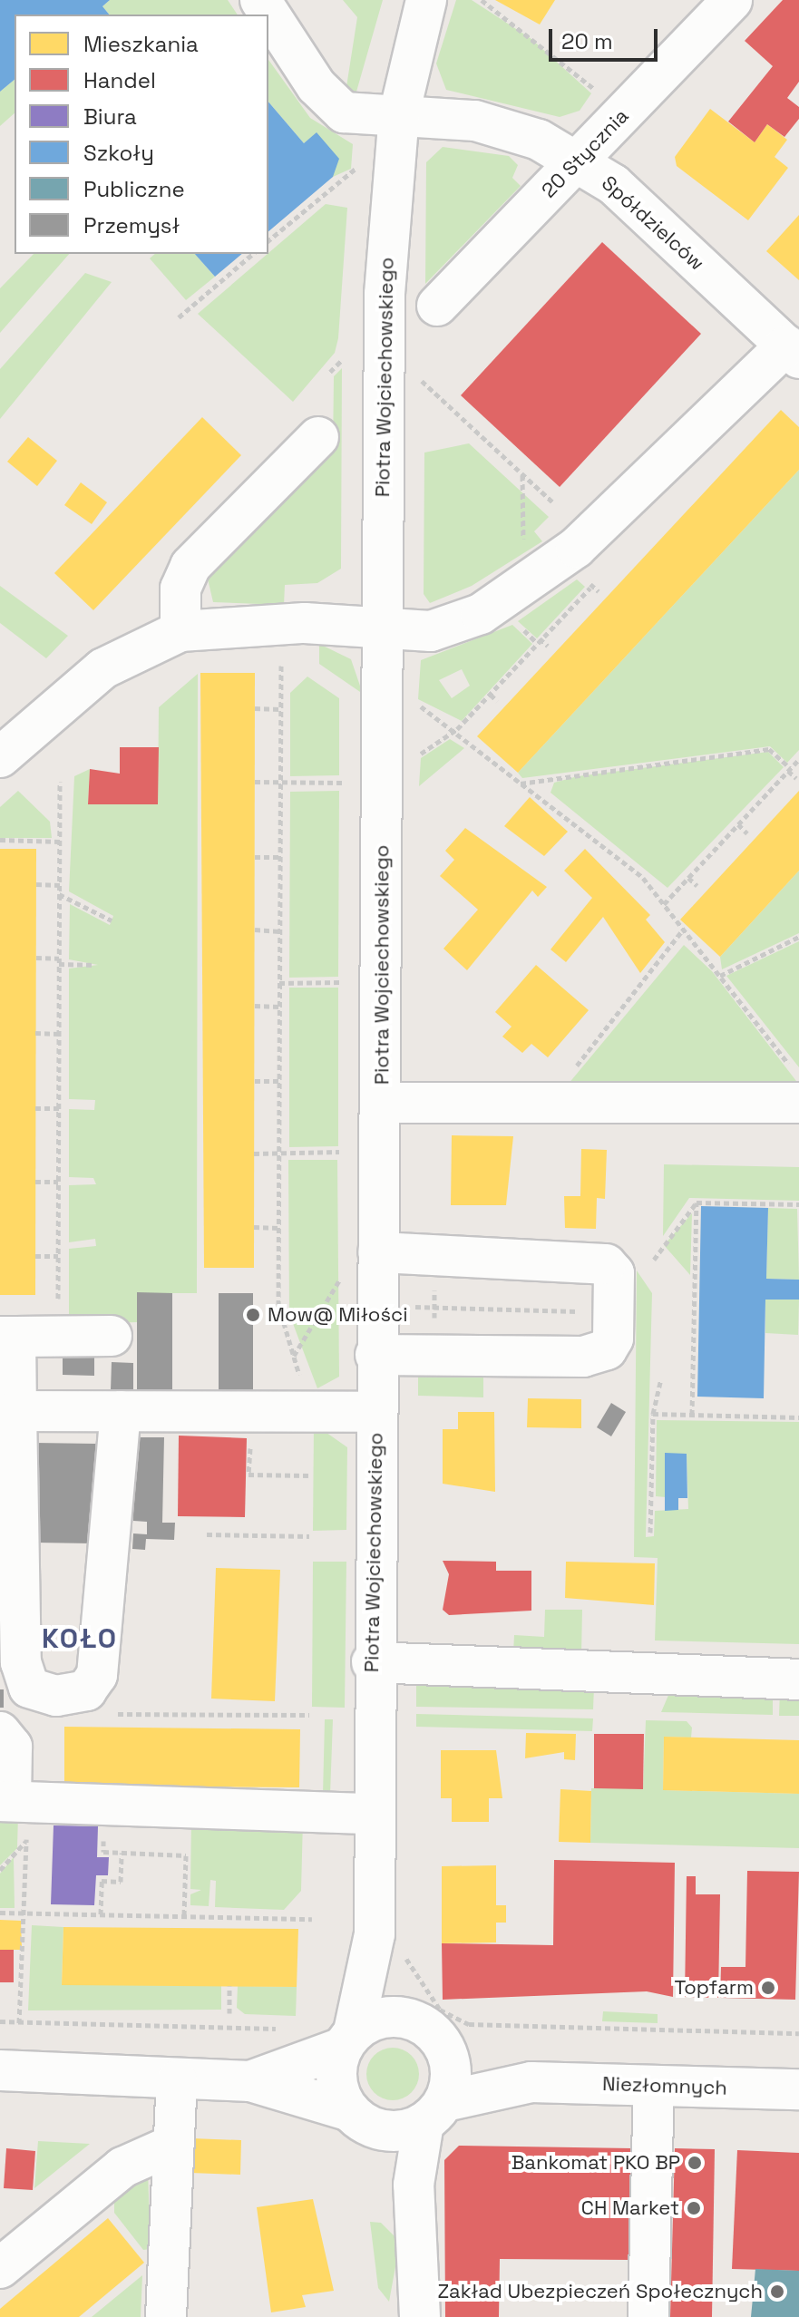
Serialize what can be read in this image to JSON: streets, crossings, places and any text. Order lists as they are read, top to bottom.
{
  "streets": {
    "street": [
      "20 Stycznia",
      "Spółdzielców",
      "Piotra Wojciechowskiego",
      "Niezłomnych"
    ]
  },
  "crossings": [
    ["20 Stycznia", "Spółdzielców"],
    ["Spółdzielców", "Piotra Wojciechowskiego"],
    ["Piotra Wojciechowskiego", "Niezłomnych"]
  ],
  "districts": ["KOŁO"],
  "places": [
    "Mow@ Miłości",
    "Topfarm",
    "Bankomat PKO BP",
    "CH Market",
    "Zakład Ubezpieczeń Społecznych"
  ],
  "legend": [
    "Mieszkania",
    "Handel",
    "Biura",
    "Szkoły",
    "Publiczne",
    "Przemysł"
  ],
  "scale_bar": "20 m"
}
